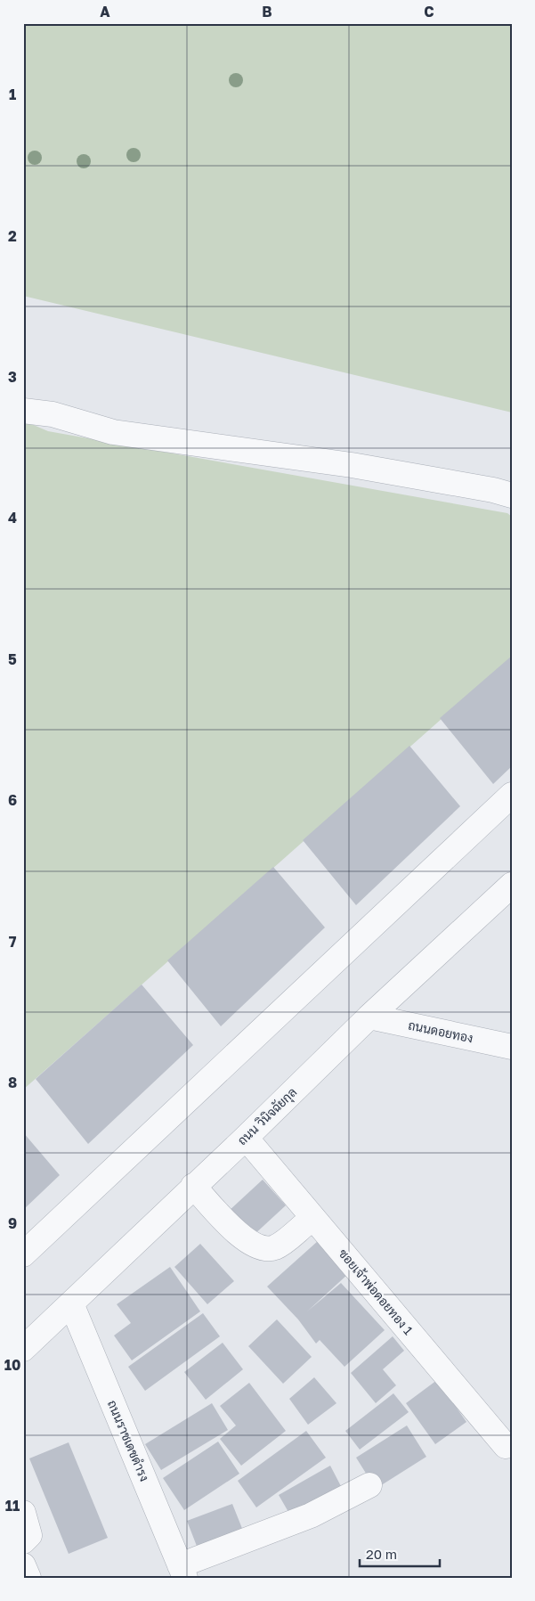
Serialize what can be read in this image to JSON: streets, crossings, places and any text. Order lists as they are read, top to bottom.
{
  "streets": {
    "street": [
      "ถนนดอยทอง",
      "ถนน วินิจฉัยกุล",
      "ซอยเจ้าพ่อดอยทอง 1",
      "ถนนราชเดชดำรง"
    ]
  },
  "crossings": [
    ["ถนนดอยทอง", "ถนน วินิจฉัยกุล"],
    ["ถนน วินิจฉัยกุล", "ซอยเจ้าพ่อดอยทอง 1"],
    ["ถนน วินิจฉัยกุล", "ถนนราชเดชดำรง"]
  ],
  "scale_bar": "20 m",
  "grid": {
    "columns": ["A", "B", "C"],
    "rows": [
      "1",
      "2",
      "3",
      "4",
      "5",
      "6",
      "7",
      "8",
      "9",
      "10",
      "11"
    ]
  }
}
